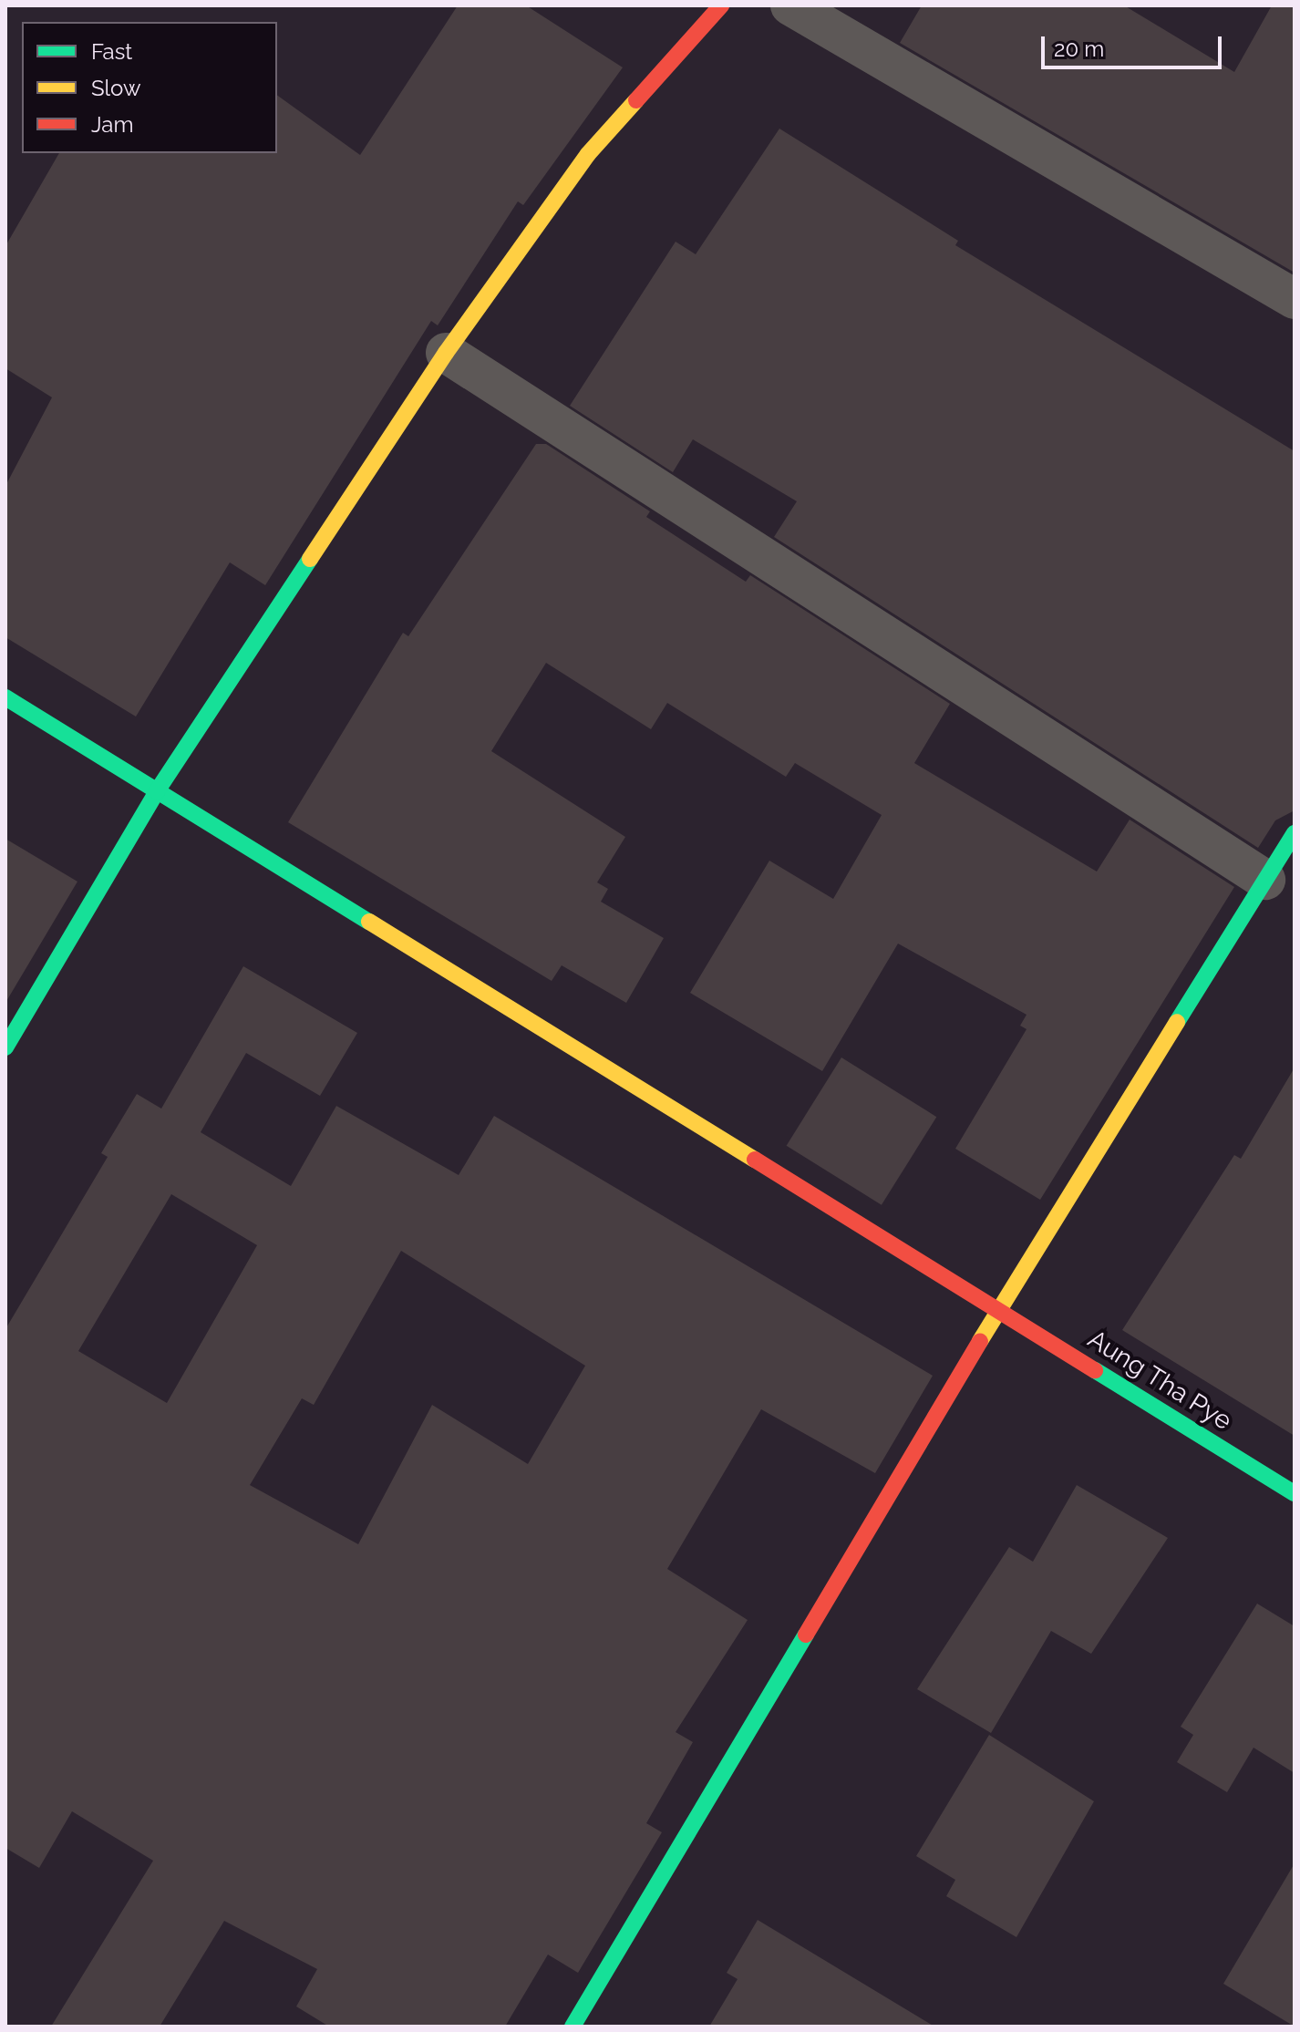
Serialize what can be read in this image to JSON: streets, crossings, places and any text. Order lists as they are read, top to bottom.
{
  "streets": {
    "street": ["Aung Tha Pye"]
  },
  "legend": ["Fast", "Slow", "Jam"],
  "scale_bar": "20 m"
}
